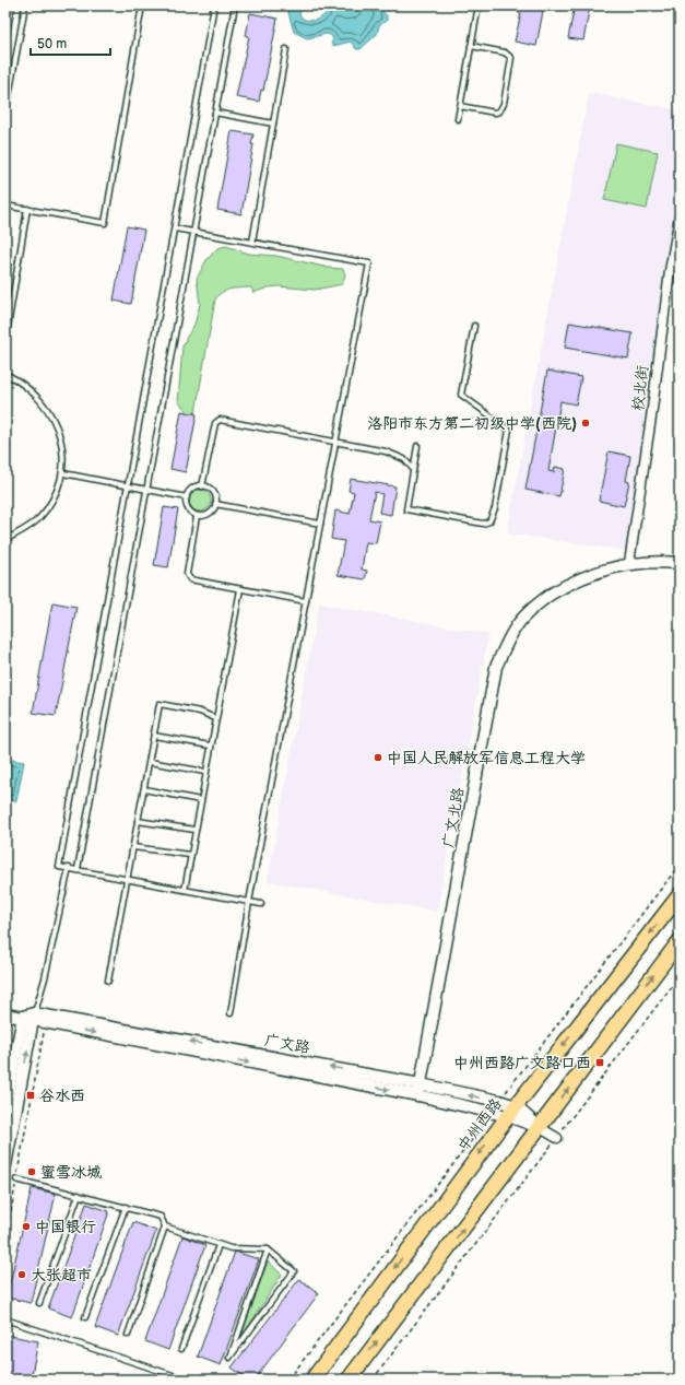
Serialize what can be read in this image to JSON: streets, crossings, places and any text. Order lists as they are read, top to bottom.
{
  "streets": {
    "main road": ["中州西路"],
    "street": ["校北街", "广文北路", "广文路"]
  },
  "crossings": [
    ["校北街", "广文北路"],
    ["广文北路", "广文路"],
    ["广文路", "中州西路"]
  ],
  "places": {
    "other": [
      "洛阳市东方第二初级中学(西院)",
      "中国人民解放军信息工程大学",
      "蜜雪冰城",
      "中国银行",
      "大张超市"
    ],
    "transit": ["中州西路广文路口西", "谷水西"]
  },
  "scale_bar": "50 m"
}
